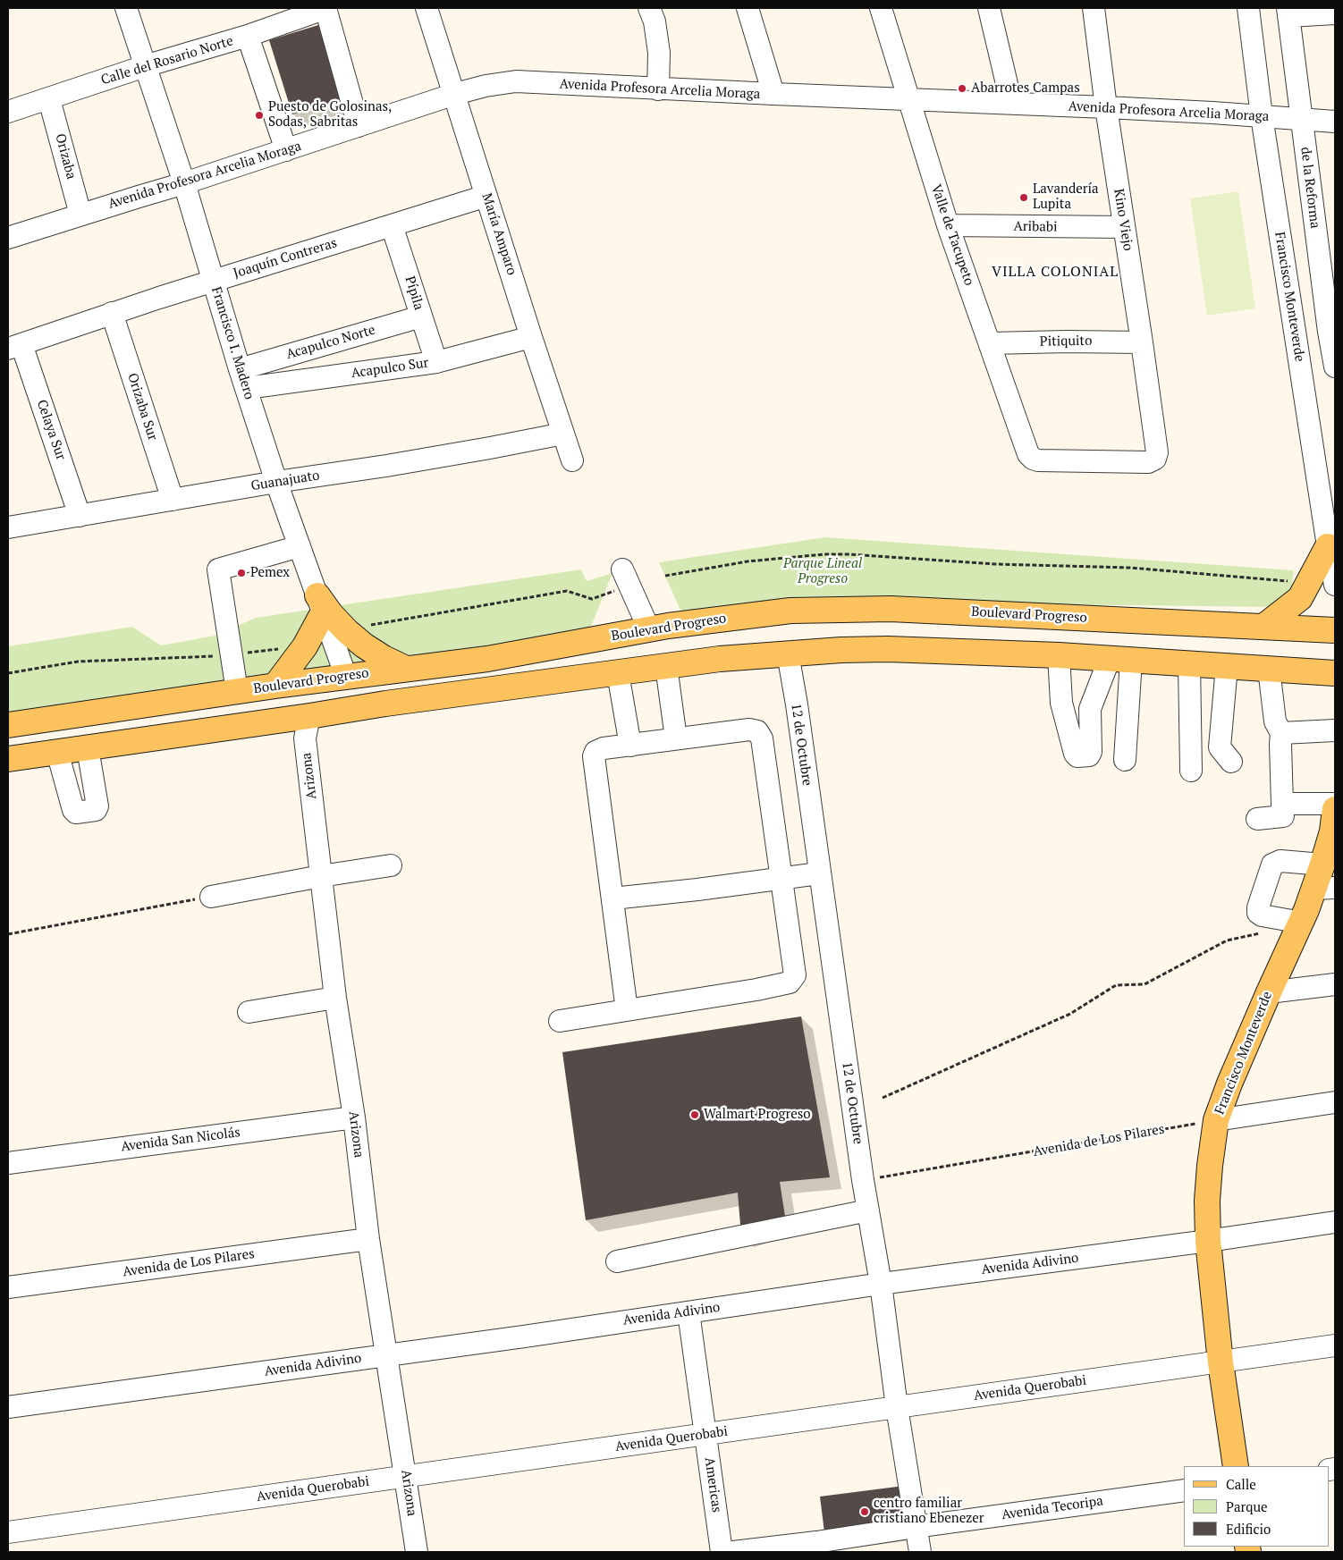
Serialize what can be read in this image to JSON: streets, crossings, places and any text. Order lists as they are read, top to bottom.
{
  "streets": {
    "main road": ["Francisco Monteverde", "Boulevard Progreso"],
    "street": [
      "Calle del Rosario Norte",
      "Avenida Profesora Arcelia Moraga",
      "Orizaba",
      "de la Reforma",
      "Kino Viejo",
      "Aribabi",
      "María Amparo",
      "Valle de Tacupeto",
      "Joaquín Contreras",
      "Pípila",
      "Pitiquito",
      "Acapulco Norte",
      "Francisco I. Madero",
      "Acapulco Sur",
      "Orizaba Sur",
      "Celaya Sur",
      "Guanajuato",
      "12 de Octubre",
      "Arizona",
      "Avenida San Nicolás",
      "Avenida de Los Pilares",
      "Avenida Adivino",
      "Avenida Querobabi",
      "Americas",
      "Avenida Tecoripa"
    ]
  },
  "crossings": [
    ["Calle del Rosario Norte", "Orizaba"],
    ["Calle del Rosario Norte", "Francisco I. Madero"],
    ["Avenida Profesora Arcelia Moraga", "Orizaba"],
    ["Avenida Profesora Arcelia Moraga", "de la Reforma"],
    ["Avenida Profesora Arcelia Moraga", "Kino Viejo"],
    ["Avenida Profesora Arcelia Moraga", "María Amparo"],
    ["Avenida Profesora Arcelia Moraga", "Valle de Tacupeto"],
    ["Avenida Profesora Arcelia Moraga", "Francisco Monteverde"],
    ["Avenida Profesora Arcelia Moraga", "Francisco I. Madero"],
    ["Kino Viejo", "Aribabi"],
    ["Kino Viejo", "Valle de Tacupeto"],
    ["Kino Viejo", "Pitiquito"],
    ["Aribabi", "Valle de Tacupeto"],
    ["María Amparo", "Joaquín Contreras"],
    ["María Amparo", "Acapulco Sur"],
    ["María Amparo", "Guanajuato"],
    ["Valle de Tacupeto", "Pitiquito"],
    ["Joaquín Contreras", "Pípila"],
    ["Joaquín Contreras", "Francisco I. Madero"],
    ["Joaquín Contreras", "Orizaba Sur"],
    ["Joaquín Contreras", "Celaya Sur"],
    ["Pípila", "Acapulco Norte"],
    ["Pípila", "Acapulco Sur"],
    ["Francisco Monteverde", "Avenida de Los Pilares"],
    ["Francisco Monteverde", "Avenida Adivino"],
    ["Francisco Monteverde", "Avenida Querobabi"],
    ["Acapulco Norte", "Francisco I. Madero"],
    ["Acapulco Norte", "Acapulco Sur"],
    ["Francisco I. Madero", "Acapulco Sur"],
    ["Francisco I. Madero", "Guanajuato"],
    ["Francisco I. Madero", "Boulevard Progreso"],
    ["Orizaba Sur", "Guanajuato"],
    ["Celaya Sur", "Guanajuato"],
    ["12 de Octubre", "Avenida de Los Pilares"],
    ["12 de Octubre", "Avenida Adivino"],
    ["12 de Octubre", "Avenida Querobabi"],
    ["12 de Octubre", "Avenida Tecoripa"],
    ["Arizona", "Avenida San Nicolás"],
    ["Arizona", "Avenida de Los Pilares"],
    ["Arizona", "Avenida Adivino"],
    ["Arizona", "Avenida Querobabi"],
    ["Avenida Adivino", "Americas"],
    ["Avenida Querobabi", "Americas"]
  ],
  "districts": ["VILLA COLONIAL"],
  "parks": ["Parque Lineal Progreso"],
  "places": [
    "Abarrotes Campas",
    "Puesto de Golosinas, Sodas, Sabritas",
    "Lavandería Lupita",
    "Pemex",
    "Walmart Progreso",
    "centro familiar cristiano Ebenezer"
  ],
  "legend": ["Calle", "Parque", "Edificio"]
}
